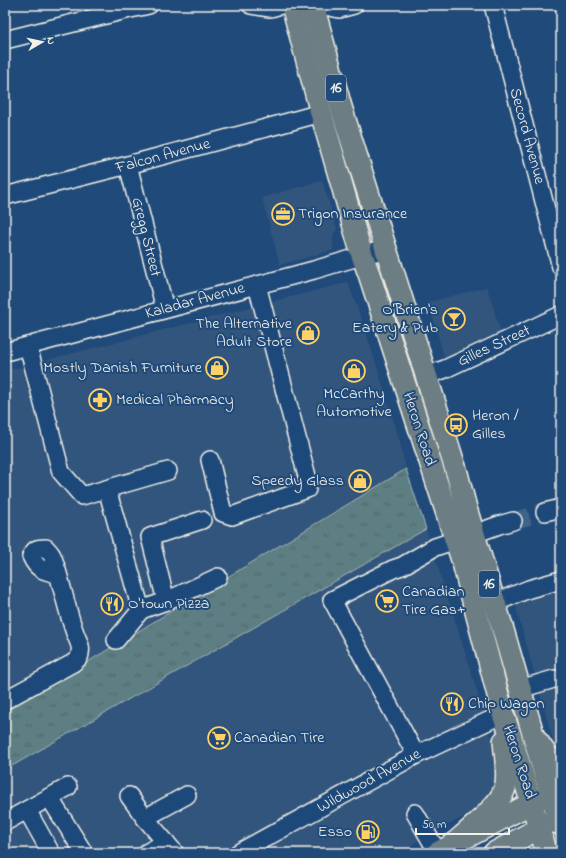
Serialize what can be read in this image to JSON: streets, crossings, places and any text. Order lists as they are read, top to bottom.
{
  "streets": {
    "main road": ["16", "Heron Road"],
    "street": [
      "Secord Avenue",
      "Falcon Avenue",
      "Gregg Street",
      "Kaladar Avenue",
      "Gilles Street",
      "Wildwood Avenue"
    ]
  },
  "crossings": [
    ["Falcon Avenue", "Gregg Street"],
    ["Falcon Avenue", "Heron Road"],
    ["Gregg Street", "Kaladar Avenue"],
    ["Kaladar Avenue", "Heron Road"],
    ["Gilles Street", "Heron Road"],
    ["Heron Road", "Wildwood Avenue"]
  ],
  "places": {
    "office": ["Trigon Insurance"],
    "bar": ["O'Brien's Eatery & Pub"],
    "shop": [
      "The Alternative Adult Store",
      "Mostly Danish Furniture",
      "McCarthy Automotive",
      "Speedy Glass"
    ],
    "pharmacy": ["Medical Pharmacy"],
    "bus stop": ["Heron / Gilles"],
    "supermarket": ["Canadian Tire Gas+", "Canadian Tire"],
    "restaurant": ["O'town Pizza", "Chip Wagon"],
    "fuel station": ["Esso"]
  },
  "scale_bar": "50 m",
  "north": "right"
}
